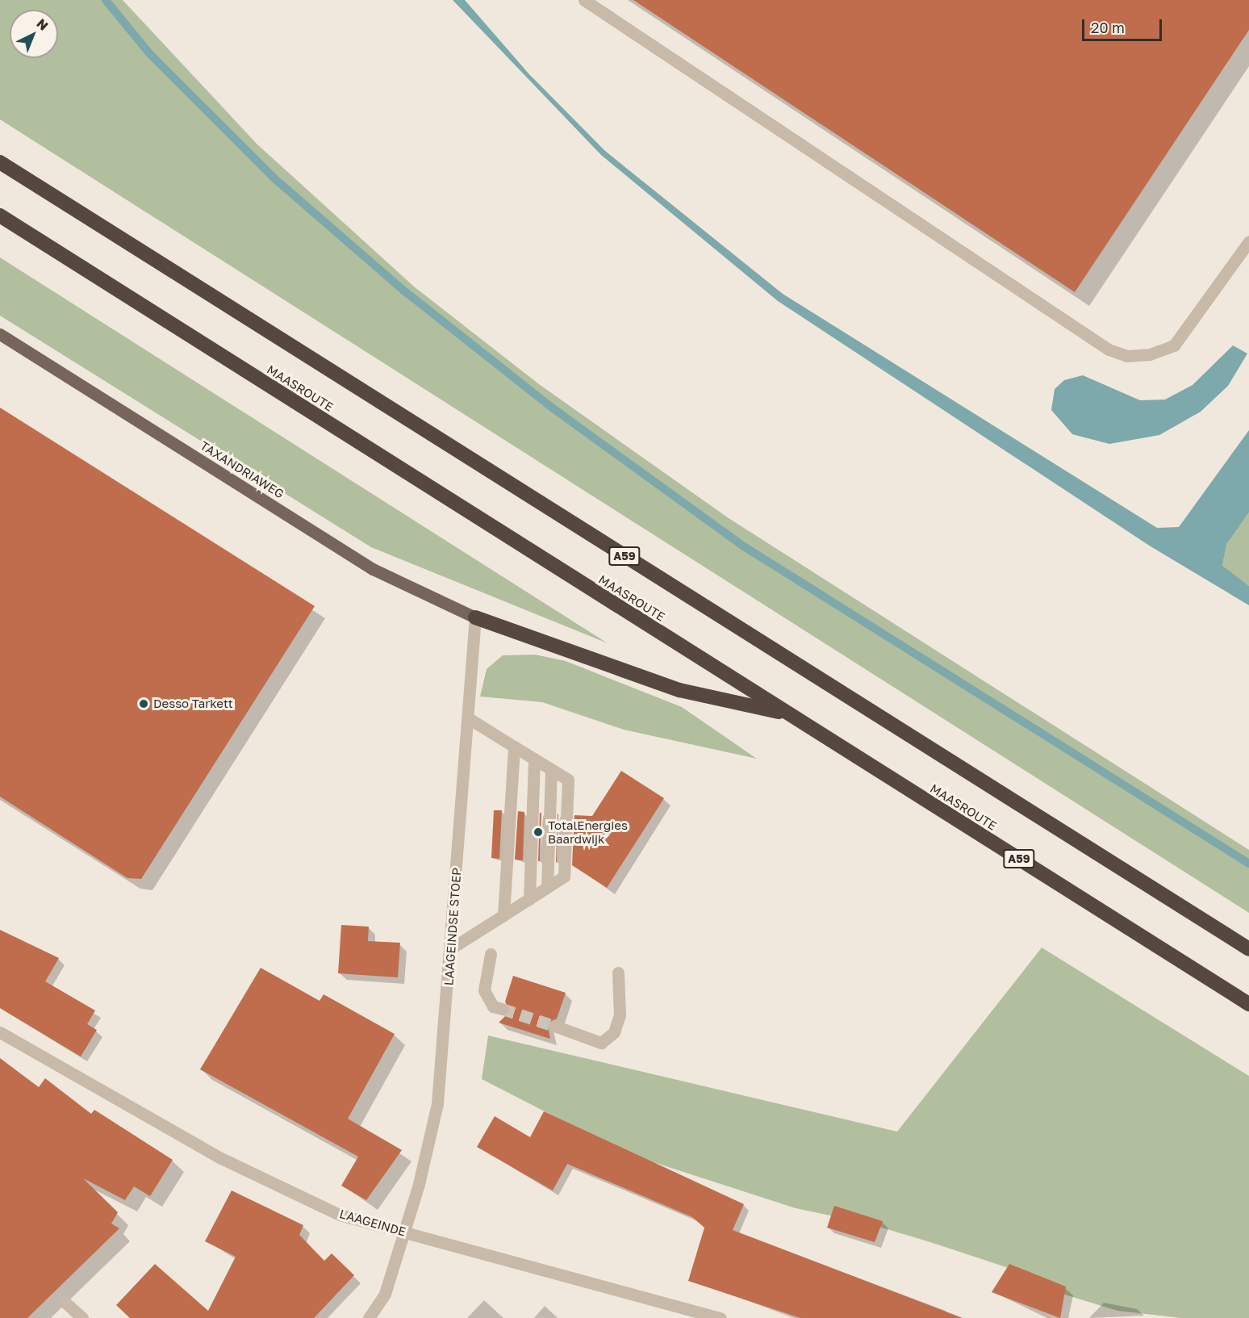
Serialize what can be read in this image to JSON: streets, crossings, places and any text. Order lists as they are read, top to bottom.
{
  "streets": {
    "highway": ["MAASROUTE", "A59"],
    "main road": ["TAXANDRIAWEG"],
    "street": ["LAAGEINDSE STOEP", "LAAGEINDE"]
  },
  "crossings": [
    ["MAASROUTE", "A59"],
    ["TAXANDRIAWEG", "A59"],
    ["TAXANDRIAWEG", "LAAGEINDSE STOEP"],
    ["A59", "LAAGEINDSE STOEP"],
    ["LAAGEINDSE STOEP", "LAAGEINDE"]
  ],
  "places": ["Desso Tarkett", "TotalEnergies Baardwijk"],
  "scale_bar": "20 m",
  "north": "top right"
}
